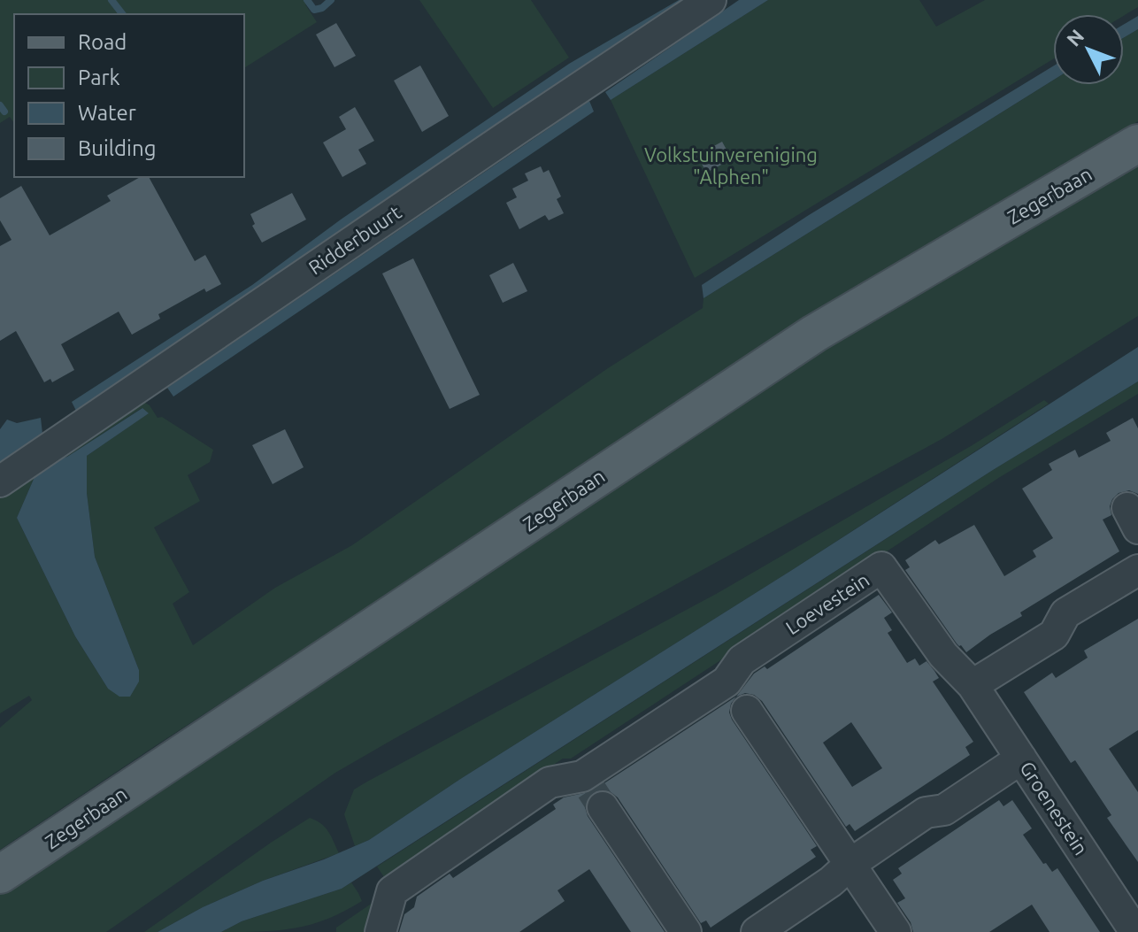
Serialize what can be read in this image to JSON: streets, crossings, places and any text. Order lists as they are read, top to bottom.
{
  "streets": {
    "main road": ["Zegerbaan"],
    "street": ["Ridderbuurt", "Loevestein", "Groenestein"]
  },
  "crossings": [
    ["Loevestein", "Groenestein"]
  ],
  "parks": ["Volkstuinvereniging \"Alphen\""],
  "legend": [
    "Road",
    "Park",
    "Water",
    "Building"
  ],
  "north": "top left"
}
